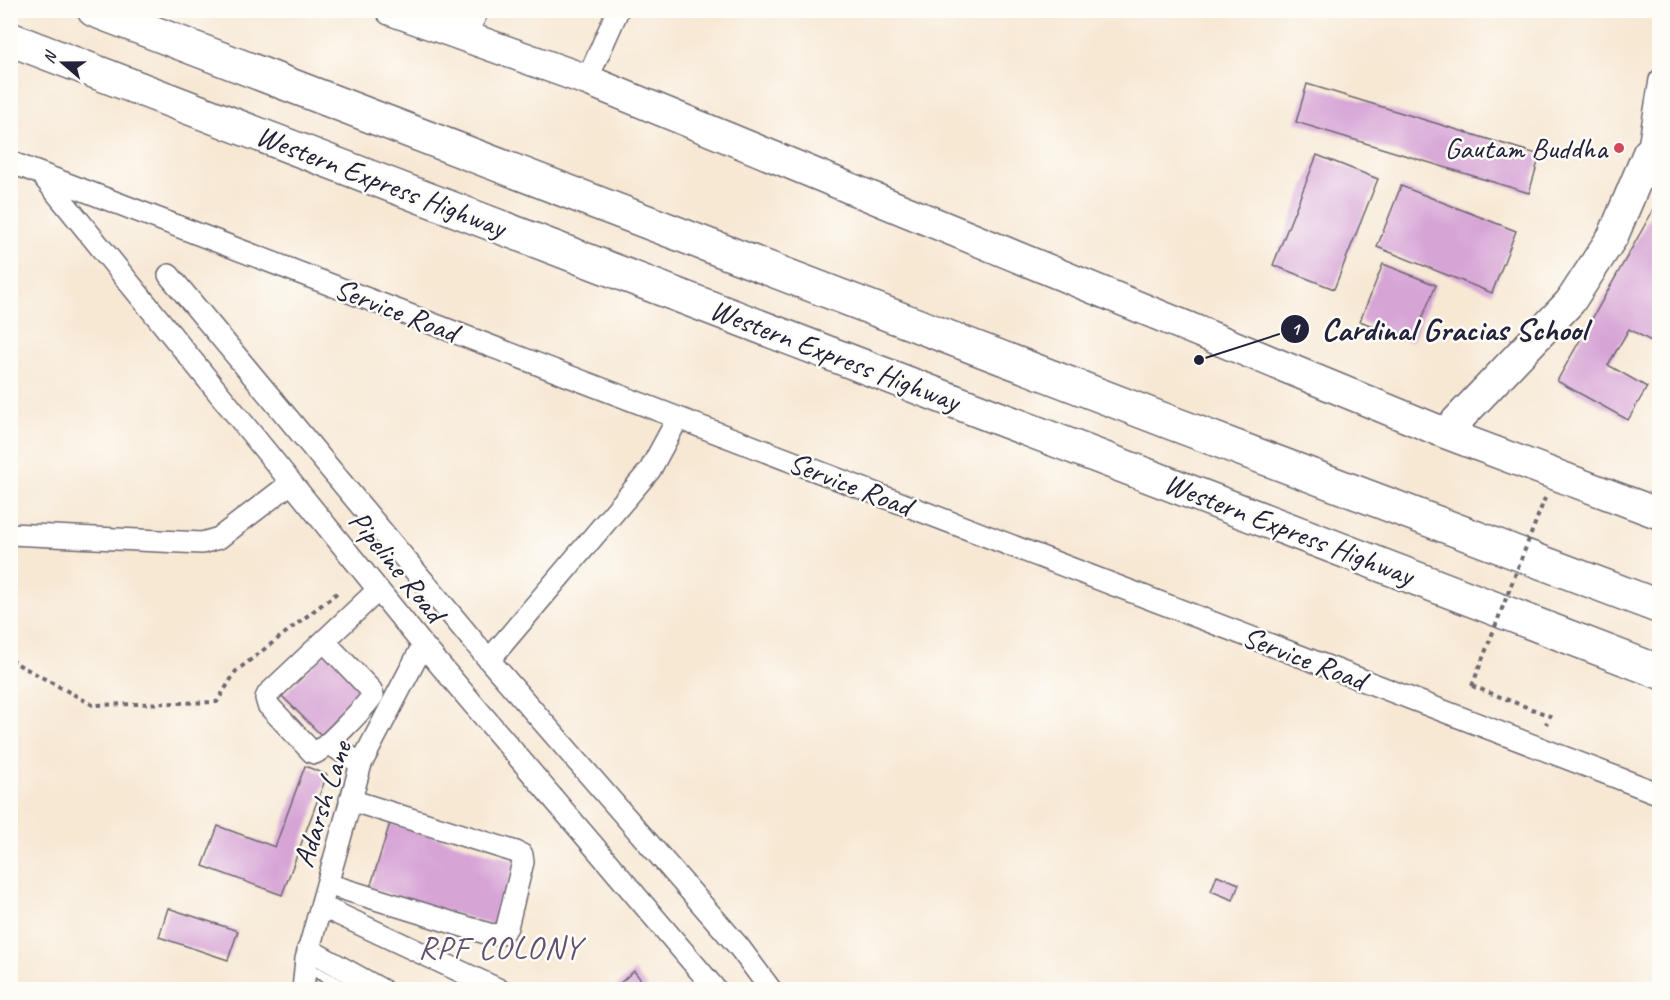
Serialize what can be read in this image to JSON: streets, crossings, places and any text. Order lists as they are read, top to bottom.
{
  "streets": {
    "highway": ["Western Express Highway"],
    "street": ["Service Road", "Pipeline Road", "Adarsh Lane"]
  },
  "crossings": [
    ["Service Road", "Pipeline Road"],
    ["Pipeline Road", "Adarsh Lane"]
  ],
  "districts": ["RPF COLONY"],
  "places": ["Gautam Buddha", "Cardinal Gracias School"],
  "north": "left"
}
